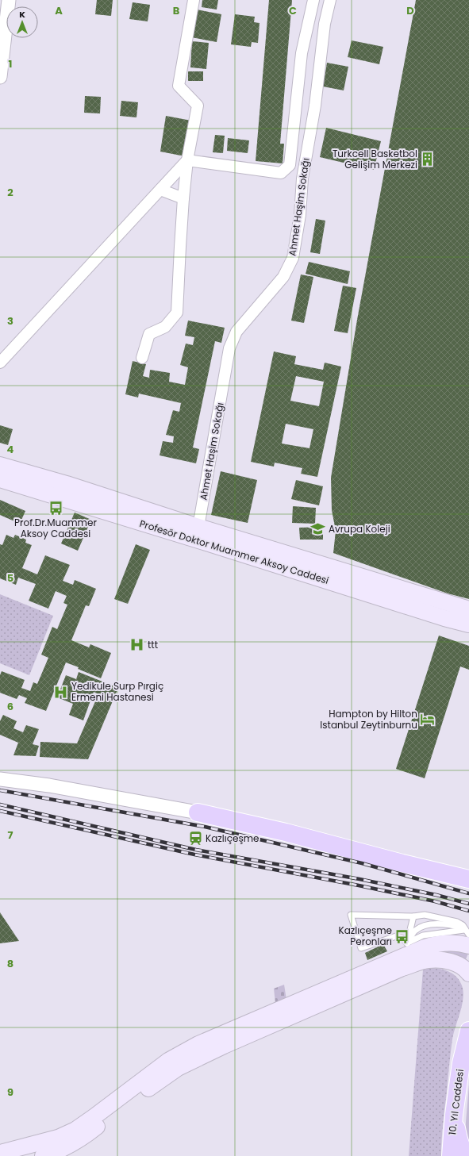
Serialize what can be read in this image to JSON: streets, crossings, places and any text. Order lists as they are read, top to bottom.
{
  "streets": {
    "main road": ["Profesör Doktor Muammer Aksoy Caddesi", "10. Yıl Caddesi"],
    "street": ["Ahmet Haşim Sokağı"]
  },
  "crossings": [
    ["Ahmet Haşim Sokağı", "Profesör Doktor Muammer Aksoy Caddesi"]
  ],
  "places": {
    "building": ["Turkcell Basketbol Gelişim Merkezi"],
    "bus stop": ["Prof.Dr.Muammer Aksoy Caddesi", "Kazlıçeşme Peronları"],
    "school or university": ["Avrupa Koleji"],
    "hospital": ["ttt", "Yedikule Surp Pırgiç Ermeni Hastanesi"],
    "hotel": ["Hampton by Hilton Istanbul Zeytinburnu"],
    "station": ["Kazlıçeşme"]
  },
  "north": "top",
  "grid": {
    "columns": [
      "A",
      "B",
      "C",
      "D"
    ],
    "rows": [
      "1",
      "2",
      "3",
      "4",
      "5",
      "6",
      "7",
      "8",
      "9"
    ]
  }
}
